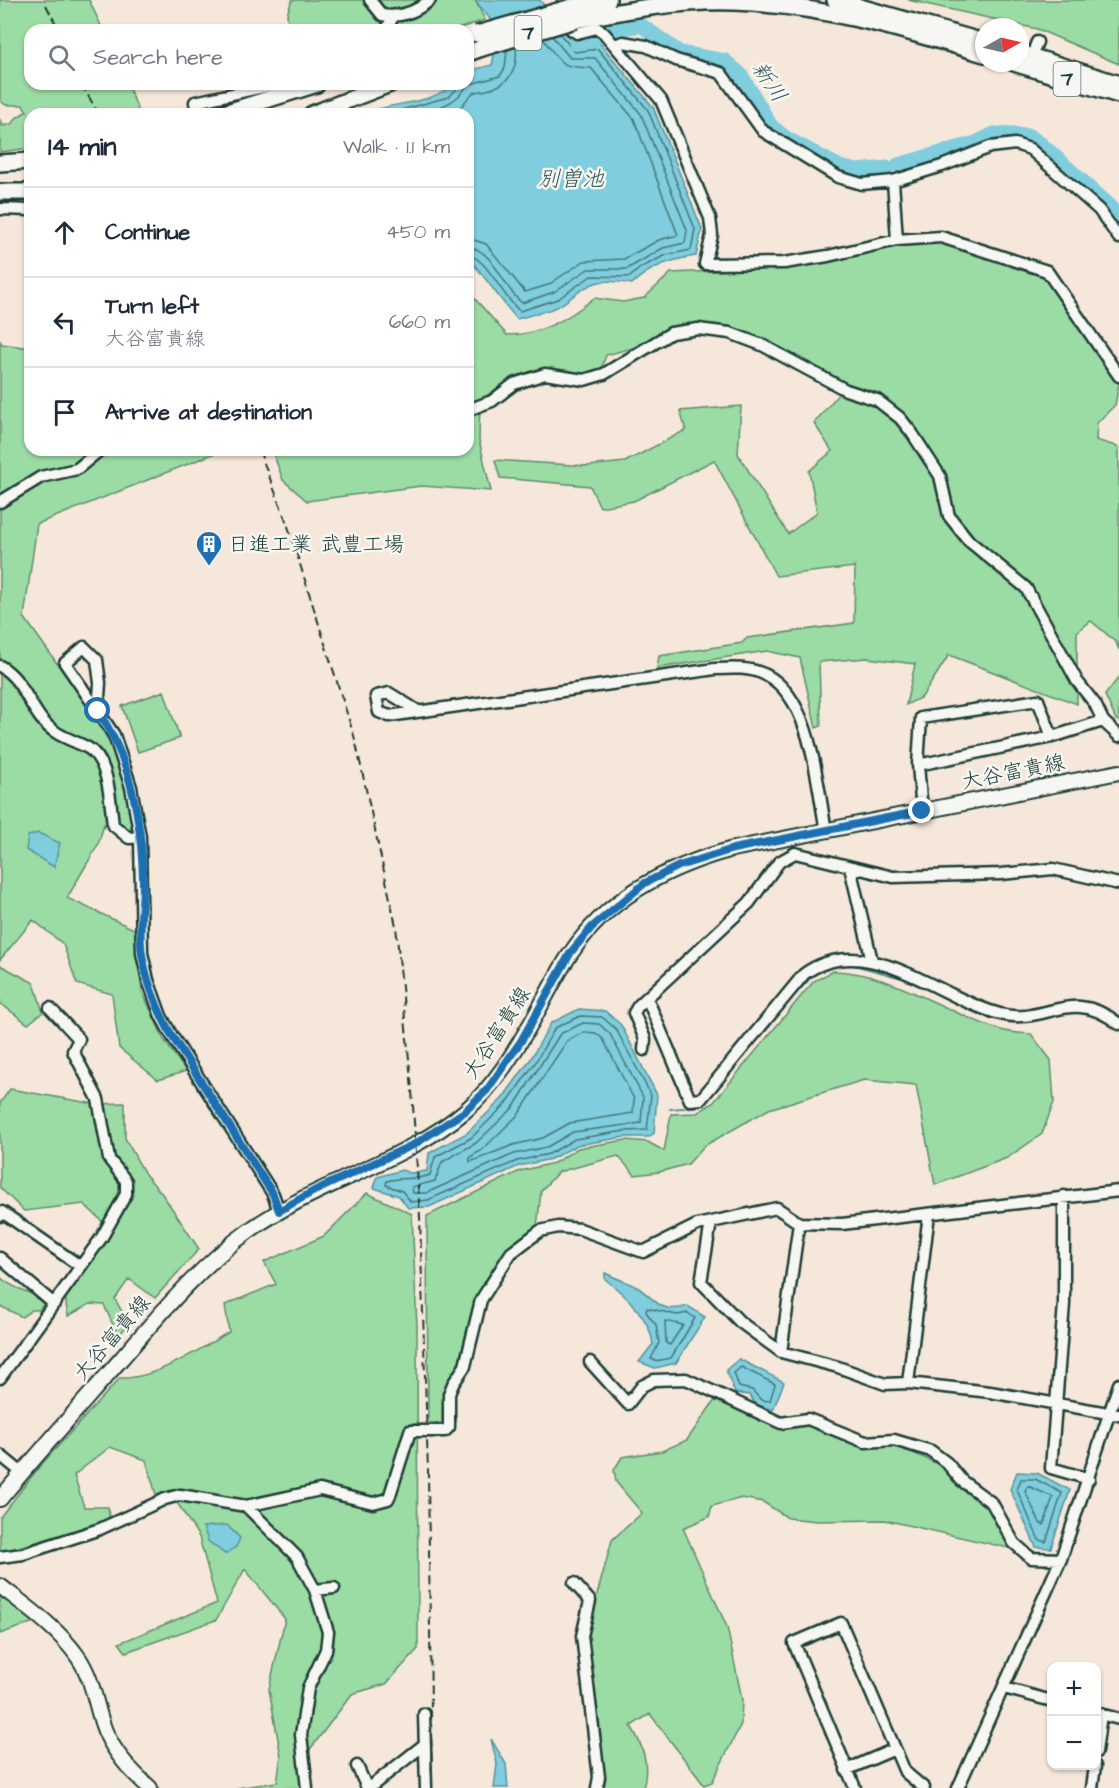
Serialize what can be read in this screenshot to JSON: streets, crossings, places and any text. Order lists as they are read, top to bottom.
{
  "streets": {
    "highway": ["7"],
    "main road": ["大谷富貴線"]
  },
  "water": ["新川", "別曽池"],
  "places": {
    "building": ["日進工業 武豊工場"]
  },
  "north": "right",
  "page": {
    "search": "Search here",
    "heading": ["14 min", "Walk · 1.1 km"],
    "list": [
      ["Continue", "450 m"],
      ["Turn left", "大谷富貴線", "660 m"],
      "Arrive at destination"
    ],
    "map_buttons": ["+", "−"]
  }
}
